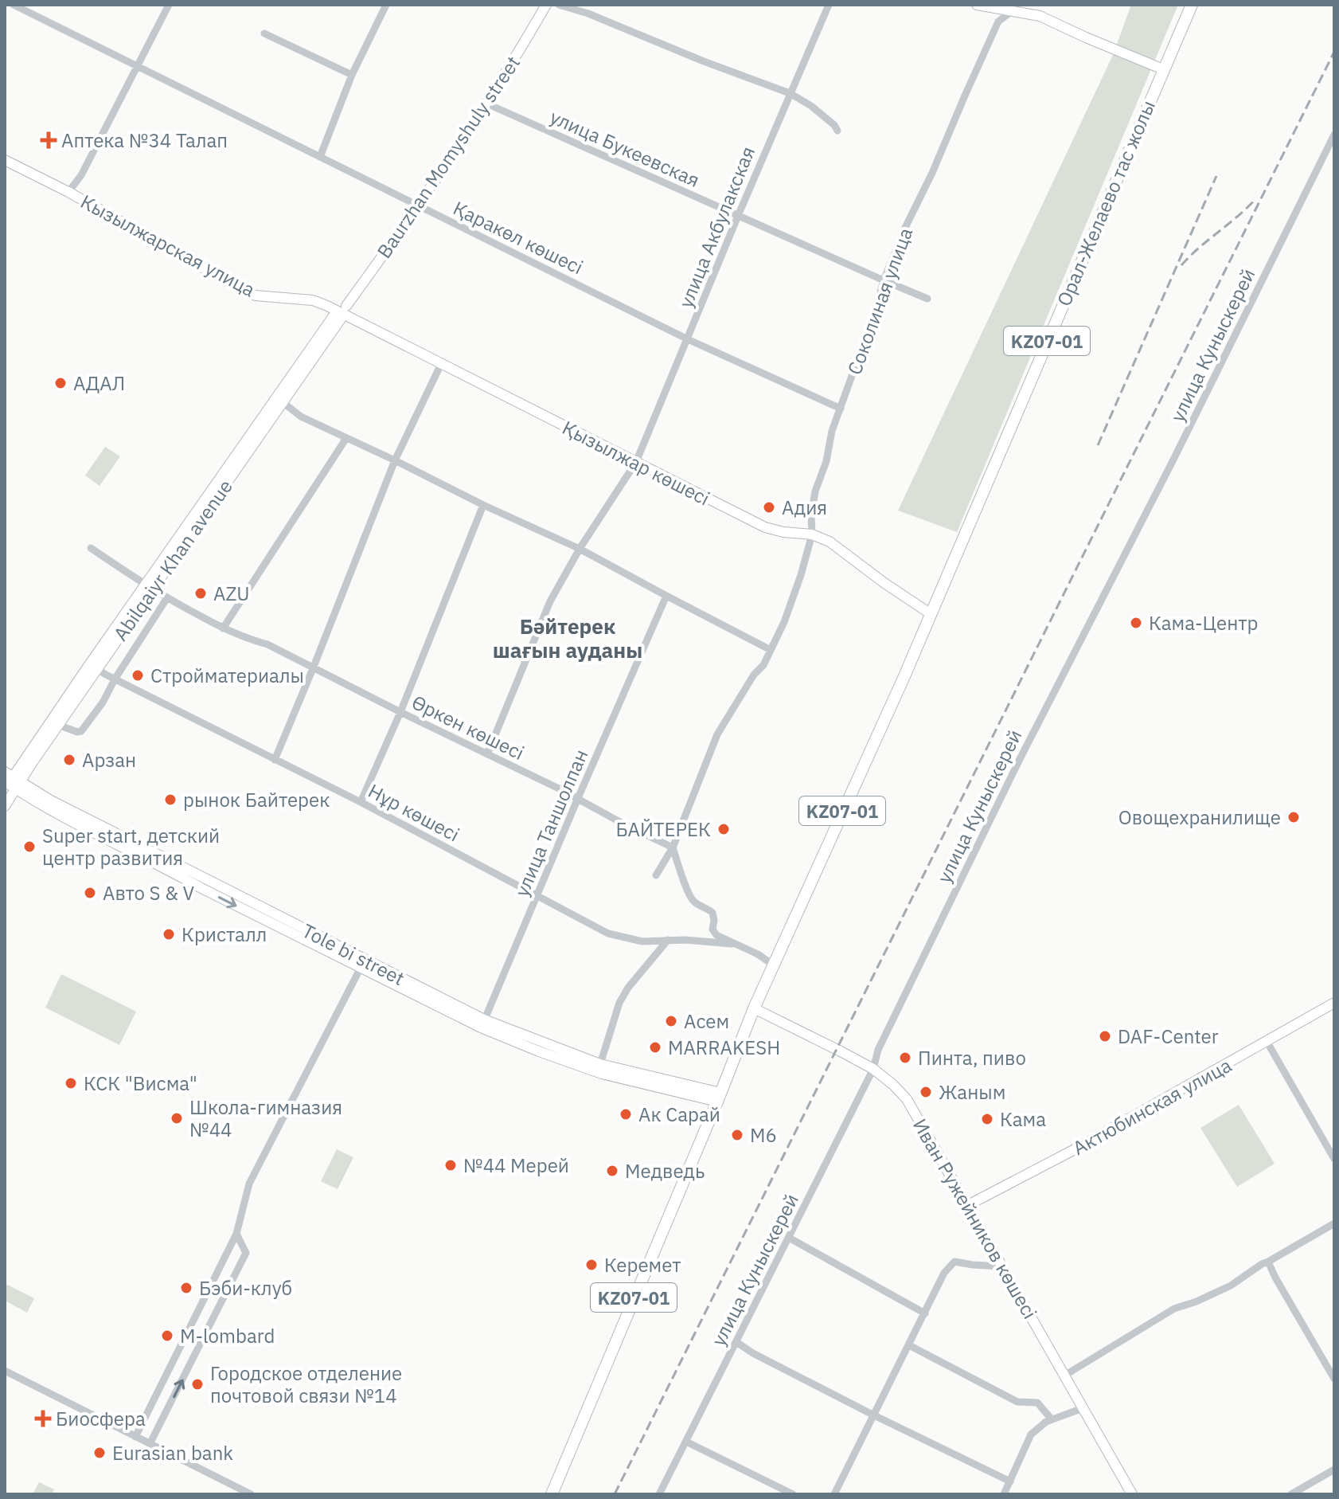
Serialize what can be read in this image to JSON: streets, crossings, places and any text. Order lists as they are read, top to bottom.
{
  "streets": {
    "main road": ["Орал-Желаево тас жолы", "KZ07-01"],
    "street": [
      "улица Букеевская",
      "Baurzhan Momyshuly street",
      "улица Акбулакская",
      "Қаракөл көшесі",
      "Кызылжарская улица",
      "Соколиная улица",
      "улица Куныскерей",
      "Қызылжар көшесі",
      "Abilqaiyr Khan avenue",
      "Өркен көшесі",
      "Нұр көшесі",
      "улица Таншолпан",
      "Tole bi street",
      "Актюбинская улица",
      "Иван Ружейников көшесі"
    ]
  },
  "crossings": [
    ["улица Букеевская", "Baurzhan Momyshuly street"],
    ["улица Букеевская", "улица Акбулакская"],
    ["улица Букеевская", "Соколиная улица"],
    ["Baurzhan Momyshuly street", "Қаракөл көшесі"],
    ["Baurzhan Momyshuly street", "Кызылжарская улица"],
    ["Baurzhan Momyshuly street", "Қызылжар көшесі"],
    ["Baurzhan Momyshuly street", "Abilqaiyr Khan avenue"],
    ["Орал-Желаево тас жолы", "KZ07-01"],
    ["Орал-Желаево тас жолы", "Қызылжар көшесі"],
    ["улица Акбулакская", "Қаракөл көшесі"],
    ["улица Акбулакская", "Қызылжар көшесі"],
    ["улица Акбулакская", "Өркен көшесі"],
    ["Қаракөл көшесі", "Соколиная улица"],
    ["Кызылжарская улица", "Қызылжар көшесі"],
    ["Кызылжарская улица", "Abilqaiyr Khan avenue"],
    ["Соколиная улица", "Қызылжар көшесі"],
    ["Соколиная улица", "Өркен көшесі"],
    ["KZ07-01", "Қызылжар көшесі"],
    ["KZ07-01", "Tole bi street"],
    ["KZ07-01", "Иван Ружейников көшесі"],
    ["улица Куныскерей", "Иван Ружейников көшесі"],
    ["Қызылжар көшесі", "Abilqaiyr Khan avenue"],
    ["Abilqaiyr Khan avenue", "Өркен көшесі"],
    ["Abilqaiyr Khan avenue", "Нұр көшесі"],
    ["Abilqaiyr Khan avenue", "Tole bi street"],
    ["Өркен көшесі", "улица Таншолпан"],
    ["Нұр көшесі", "улица Таншолпан"],
    ["улица Таншолпан", "Tole bi street"],
    ["Актюбинская улица", "Иван Ружейников көшесі"]
  ],
  "districts": ["Бәйтерек шағын ауданы"],
  "places": {
    "health": ["Аптека №34 Талап", "Биосфера"],
    "other": [
      "АДАЛ",
      "Адия",
      "AZU",
      "Кама-Центр",
      "Стройматериалы",
      "Арзан",
      "рынок Байтерек",
      "Овощехранилище",
      "БАЙТЕРЕК",
      "Super start, детский центр развития",
      "Авто S & V",
      "Кристалл",
      "Асем",
      "DAF-Center",
      "MARRAKESH",
      "Пинта, пиво",
      "КСК \"Висма\"",
      "Жаным",
      "Ак Сарай",
      "Школа-гимназия №44",
      "Кама",
      "М6",
      "№44 Мерей",
      "Медведь",
      "Керемет",
      "Бэби-клуб",
      "M-lombard",
      "Городское отделение почтовой связи №14",
      "Eurasian bank"
    ]
  }
}
